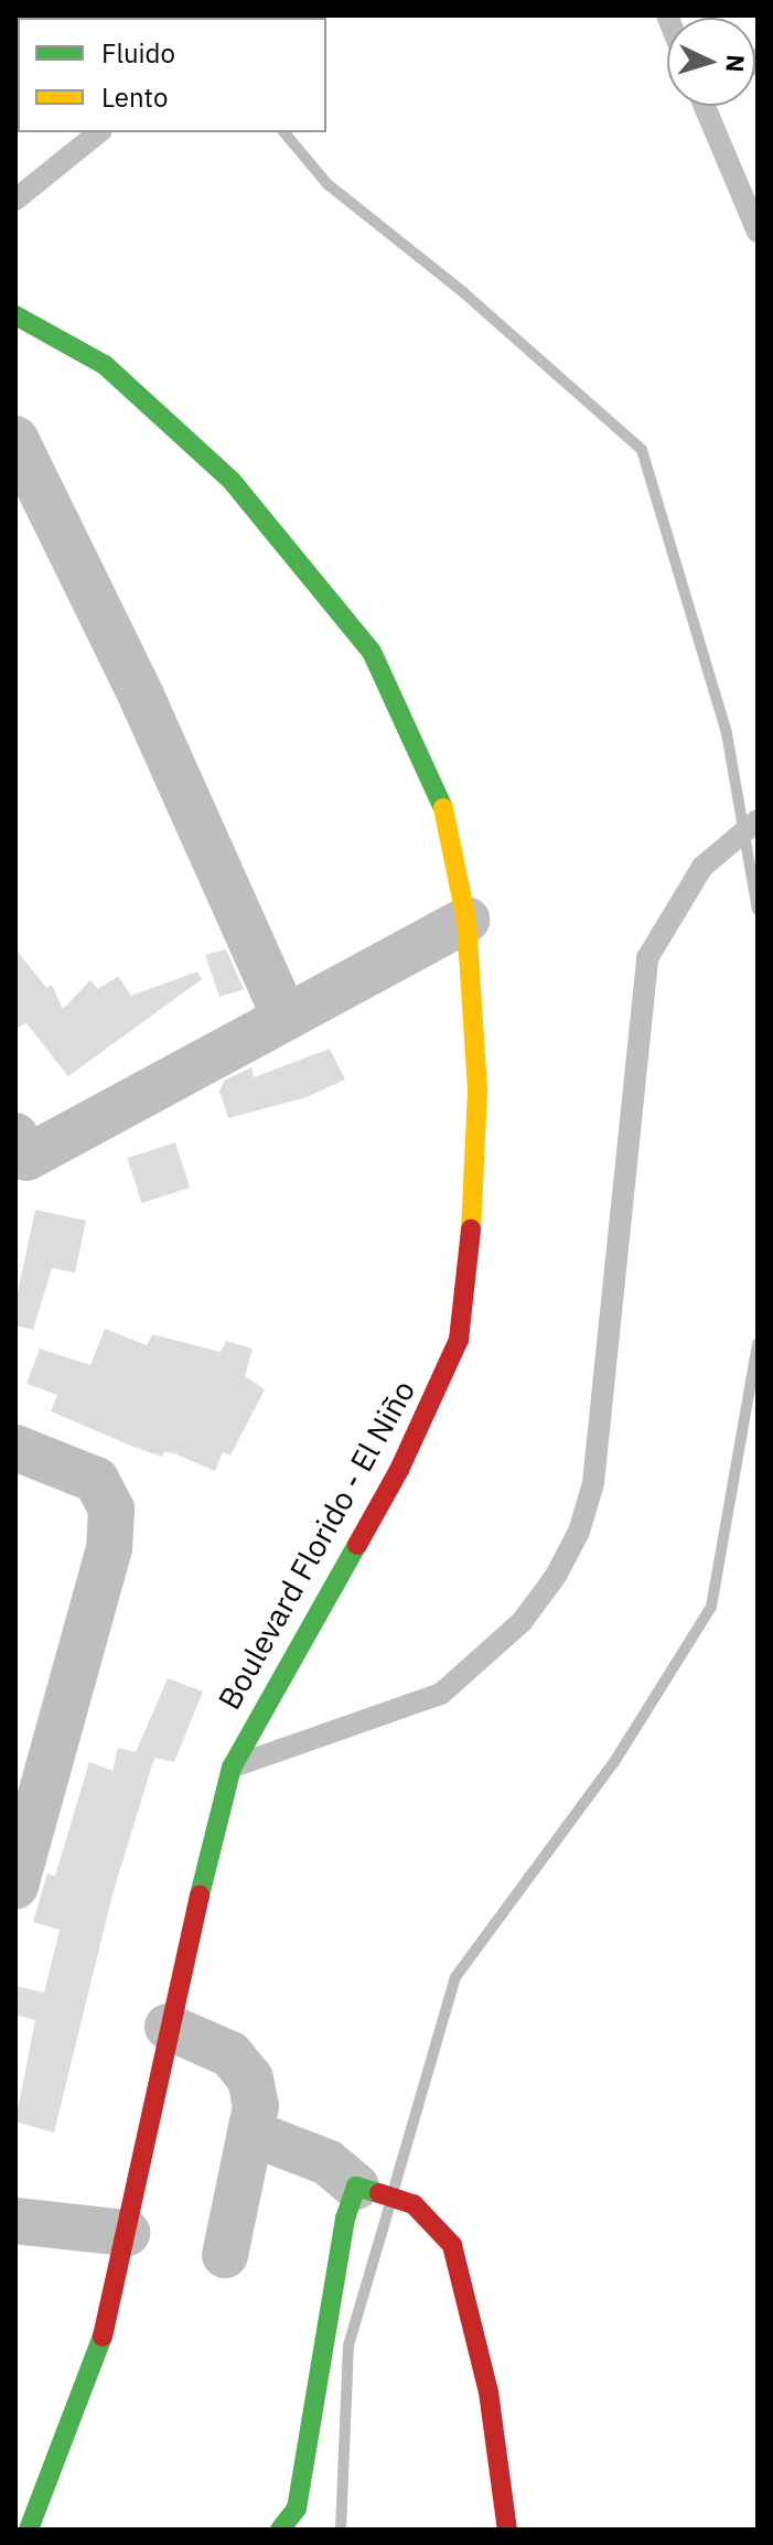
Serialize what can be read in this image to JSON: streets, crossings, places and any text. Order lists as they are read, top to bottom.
{
  "streets": {
    "main road": ["Boulevard Florido - El Niño"]
  },
  "legend": ["Fluido", "Lento"],
  "north": "right"
}
